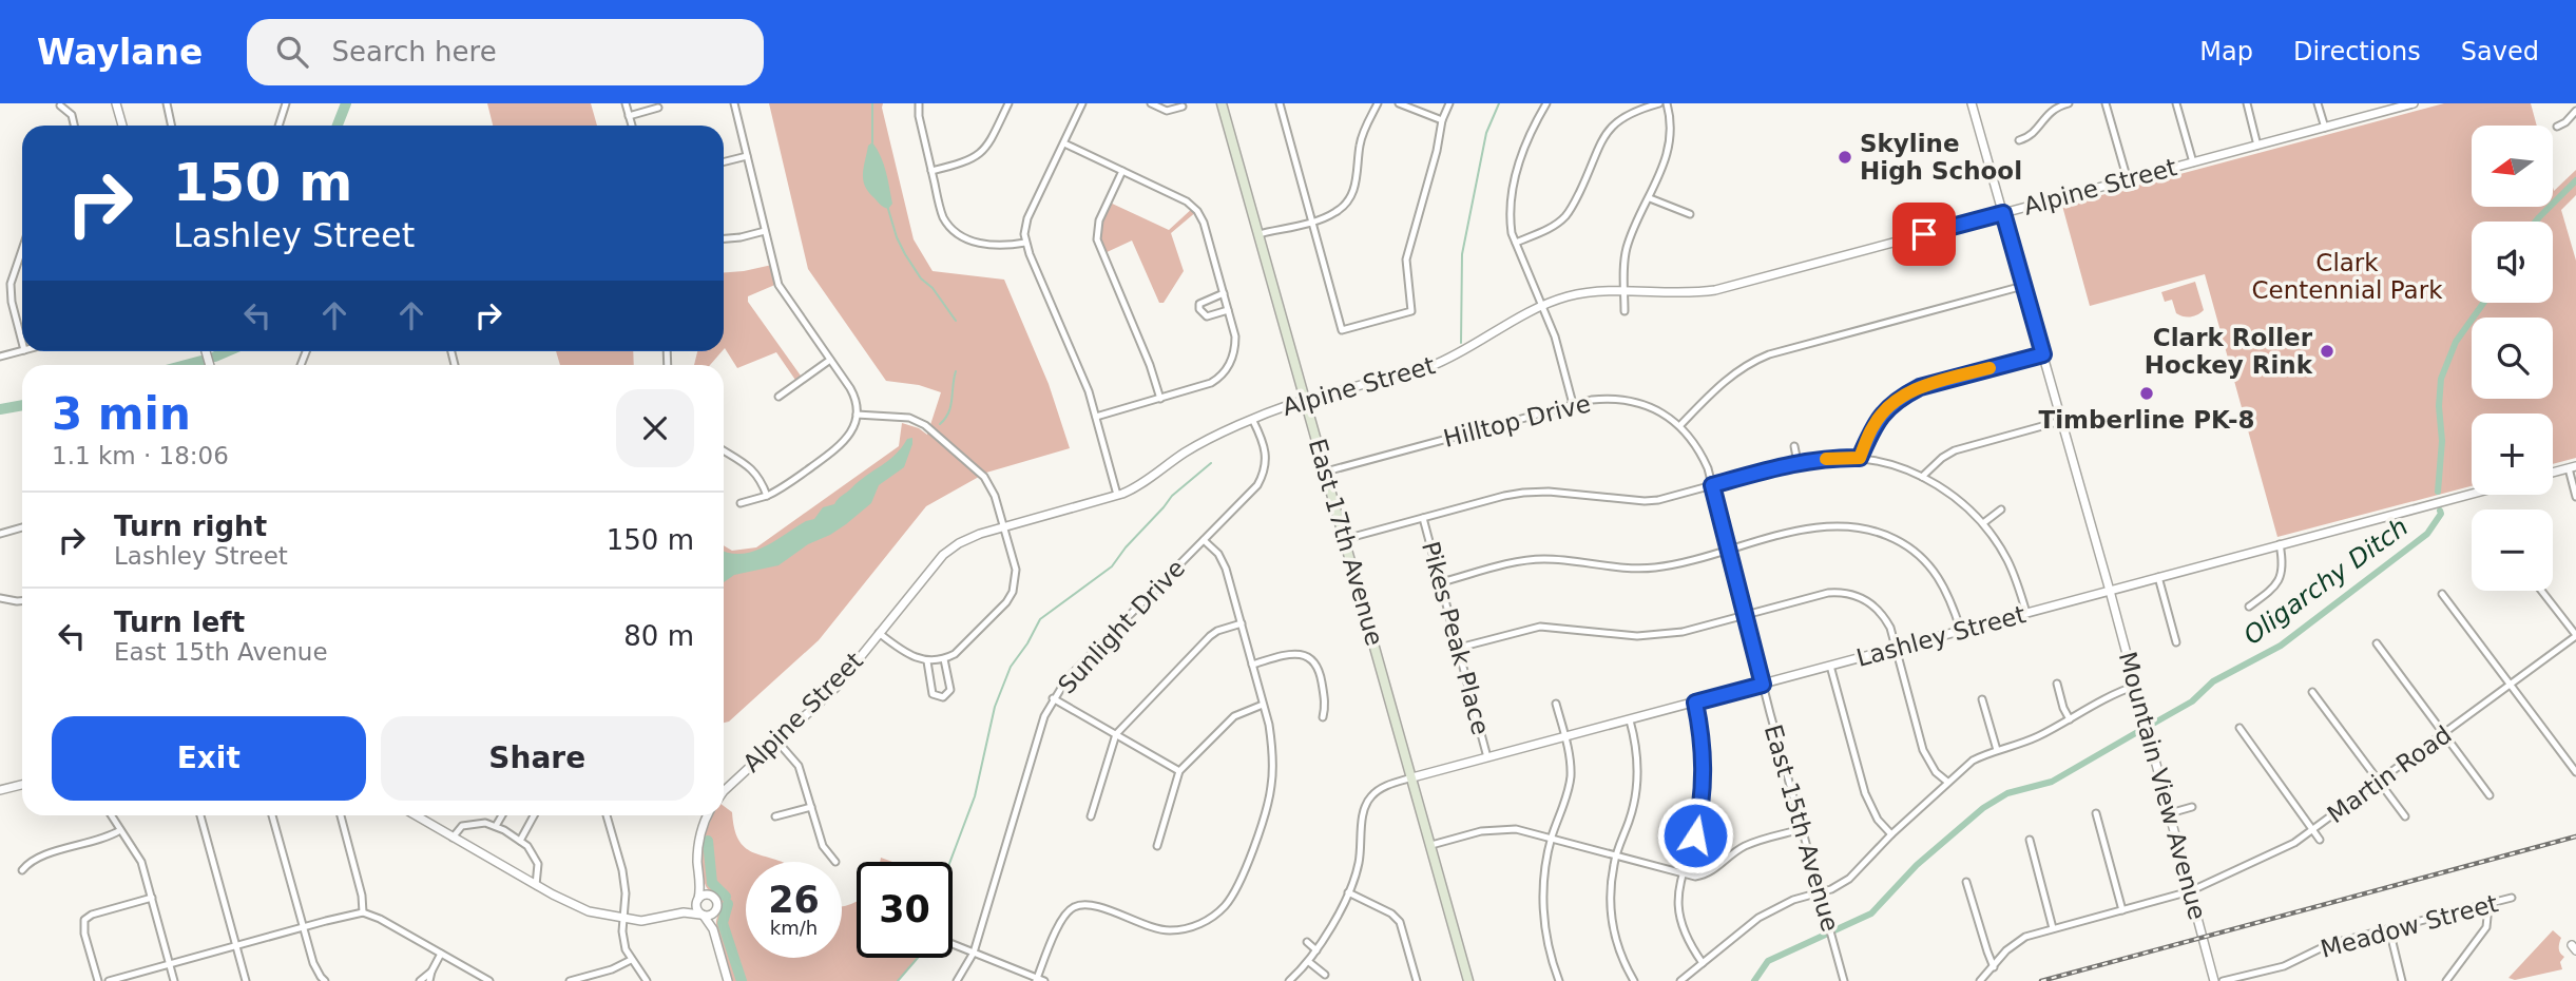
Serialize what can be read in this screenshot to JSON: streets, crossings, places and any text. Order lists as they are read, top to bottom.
{
  "streets": {
    "main road": ["East 17th Avenue"],
    "street": [
      "Alpine Street",
      "Hilltop Drive",
      "Sunlight Drive",
      "Lashley Street",
      "Pikes Peak Place",
      "Martin Road",
      "Mountain View Avenue",
      "East 15th Avenue",
      "Meadow Street"
    ]
  },
  "crossings": [
    ["Alpine Street", "East 17th Avenue"],
    ["Alpine Street", "Sunlight Drive"],
    ["Alpine Street", "Mountain View Avenue"],
    ["Hilltop Drive", "East 17th Avenue"],
    ["Hilltop Drive", "East 15th Avenue"],
    ["East 17th Avenue", "Lashley Street"],
    ["Lashley Street", "Pikes Peak Place"],
    ["Lashley Street", "Mountain View Avenue"],
    ["Lashley Street", "East 15th Avenue"],
    ["Martin Road", "Mountain View Avenue"]
  ],
  "water": ["Oligarchy Ditch"],
  "parks": ["Clark Centennial Park"],
  "places": ["Skyline High School", "Clark Roller Hockey Rink", "Timberline PK-8"],
  "north": "left",
  "page": {
    "header": "Waylane",
    "search": "Search here",
    "nav": ["Map", "Directions", "Saved"],
    "map_buttons": ["+", "−"],
    "turn": ["150 m", "Lashley Street"],
    "heading": ["3 min", "1.1 km · 18:06"],
    "list": [
      {
        "name": "Turn right",
        "note": "Lashley Street",
        "value": "150 m"
      },
      {
        "name": "Turn left",
        "note": "East 15th Avenue",
        "value": "80 m"
      }
    ],
    "buttons": ["Exit", "Share"],
    "speed": "26 km/h",
    "limit": "30"
  }
}
